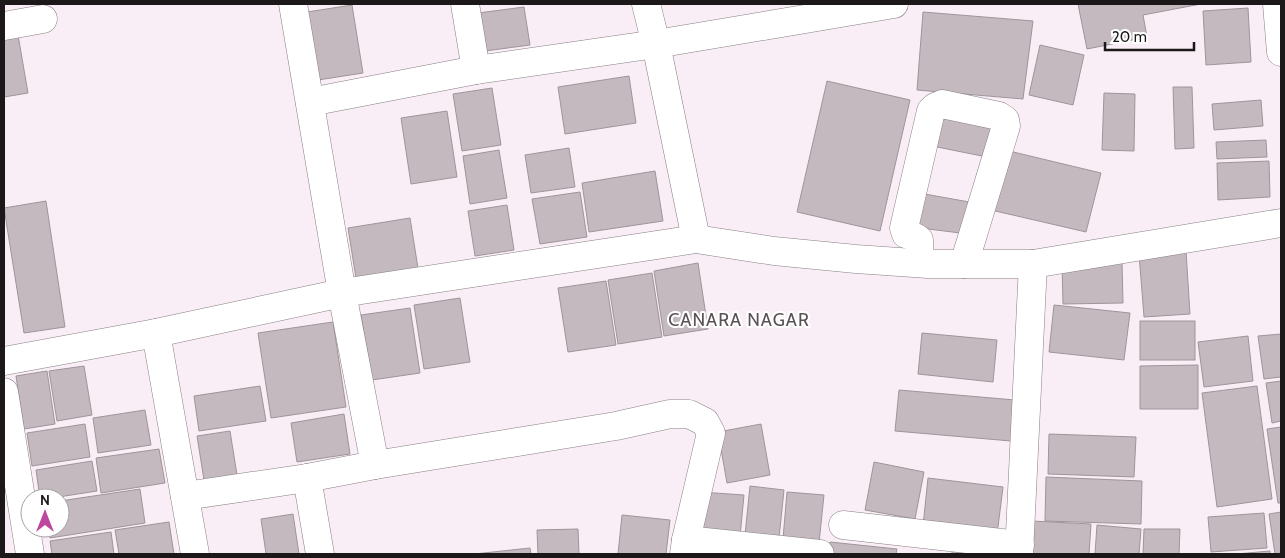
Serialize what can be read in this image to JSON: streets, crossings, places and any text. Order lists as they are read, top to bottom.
{
  "districts": ["CANARA NAGAR"],
  "scale_bar": "20 m",
  "north": "top"
}
